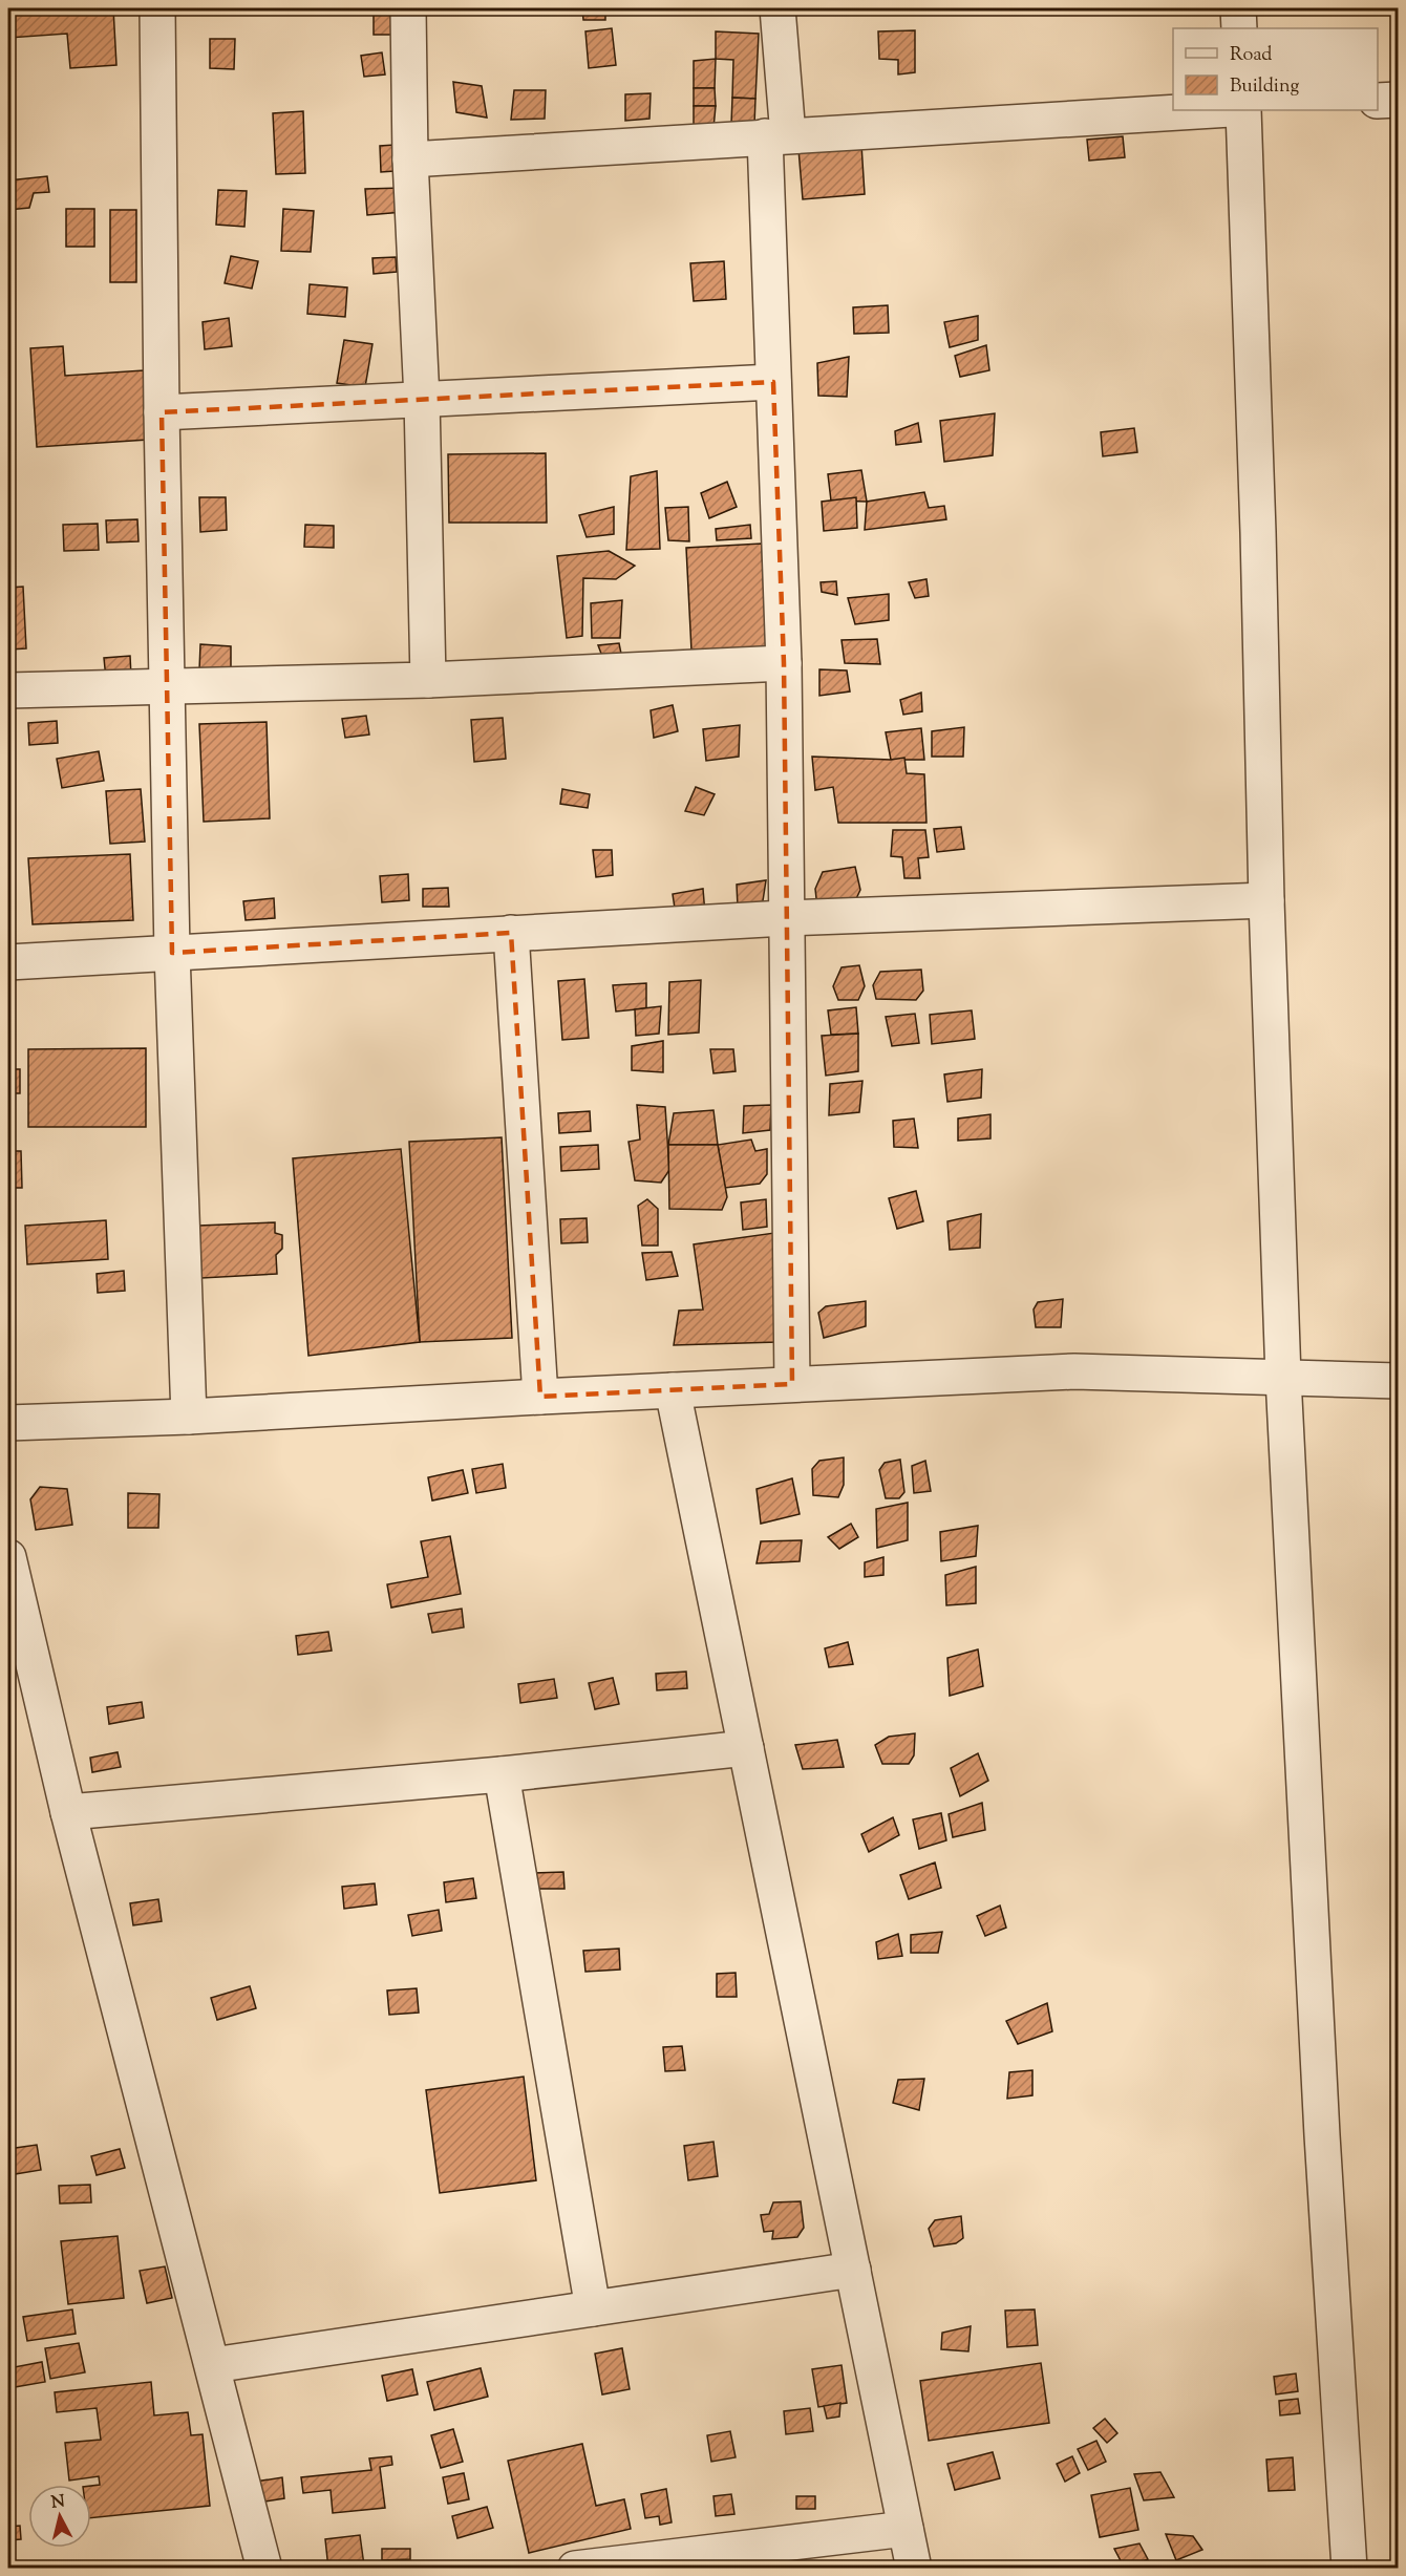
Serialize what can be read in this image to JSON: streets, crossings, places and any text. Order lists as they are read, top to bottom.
{
  "legend": ["Road", "Building"],
  "north": "top"
}
